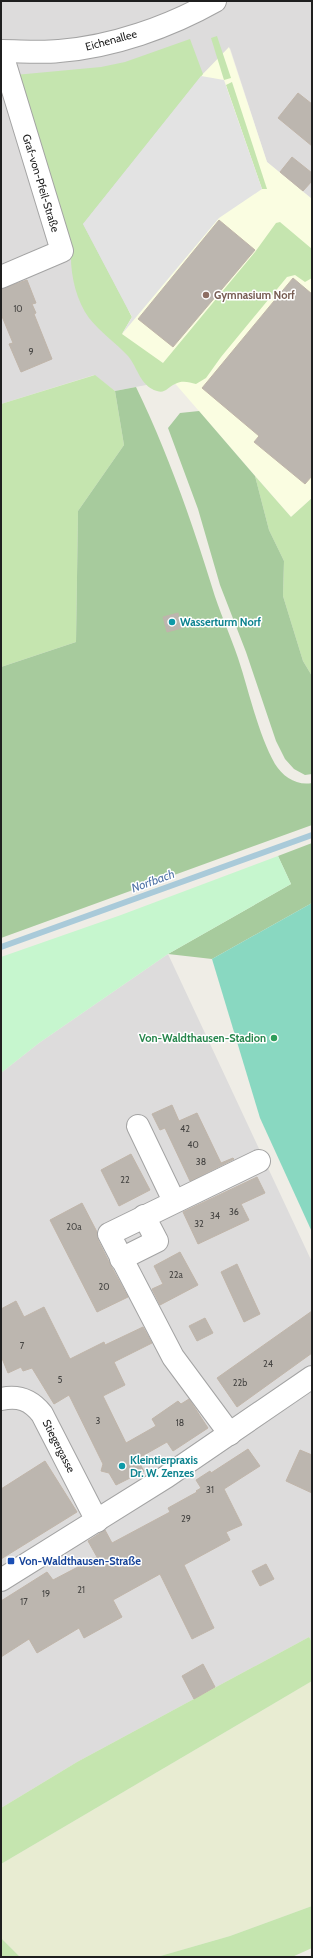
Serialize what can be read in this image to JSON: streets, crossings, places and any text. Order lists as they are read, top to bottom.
{
  "streets": {
    "street": ["Eichenallee", "Graf-von-Pfeil-Straße", "Stiegergasse"]
  },
  "crossings": [
    ["Eichenallee", "Graf-von-Pfeil-Straße"]
  ],
  "water": ["Norfbach"],
  "places": {
    "other": [
      "Gymnasium Norf",
      "Wasserturm Norf",
      "Von-Waldthausen-Stadion",
      "Kleintierpraxis Dr. W. Zenzes"
    ],
    "transit": ["Von-Waldthausen-Straße"]
  },
  "house_numbers": [
    "10",
    "9",
    "42",
    "40",
    "38",
    "22",
    "36",
    "34",
    "32",
    "20a",
    "22a",
    "20",
    "7",
    "24",
    "5",
    "22b",
    "3",
    "18",
    "31",
    "29",
    "21",
    "19",
    "17"
  ]
}
